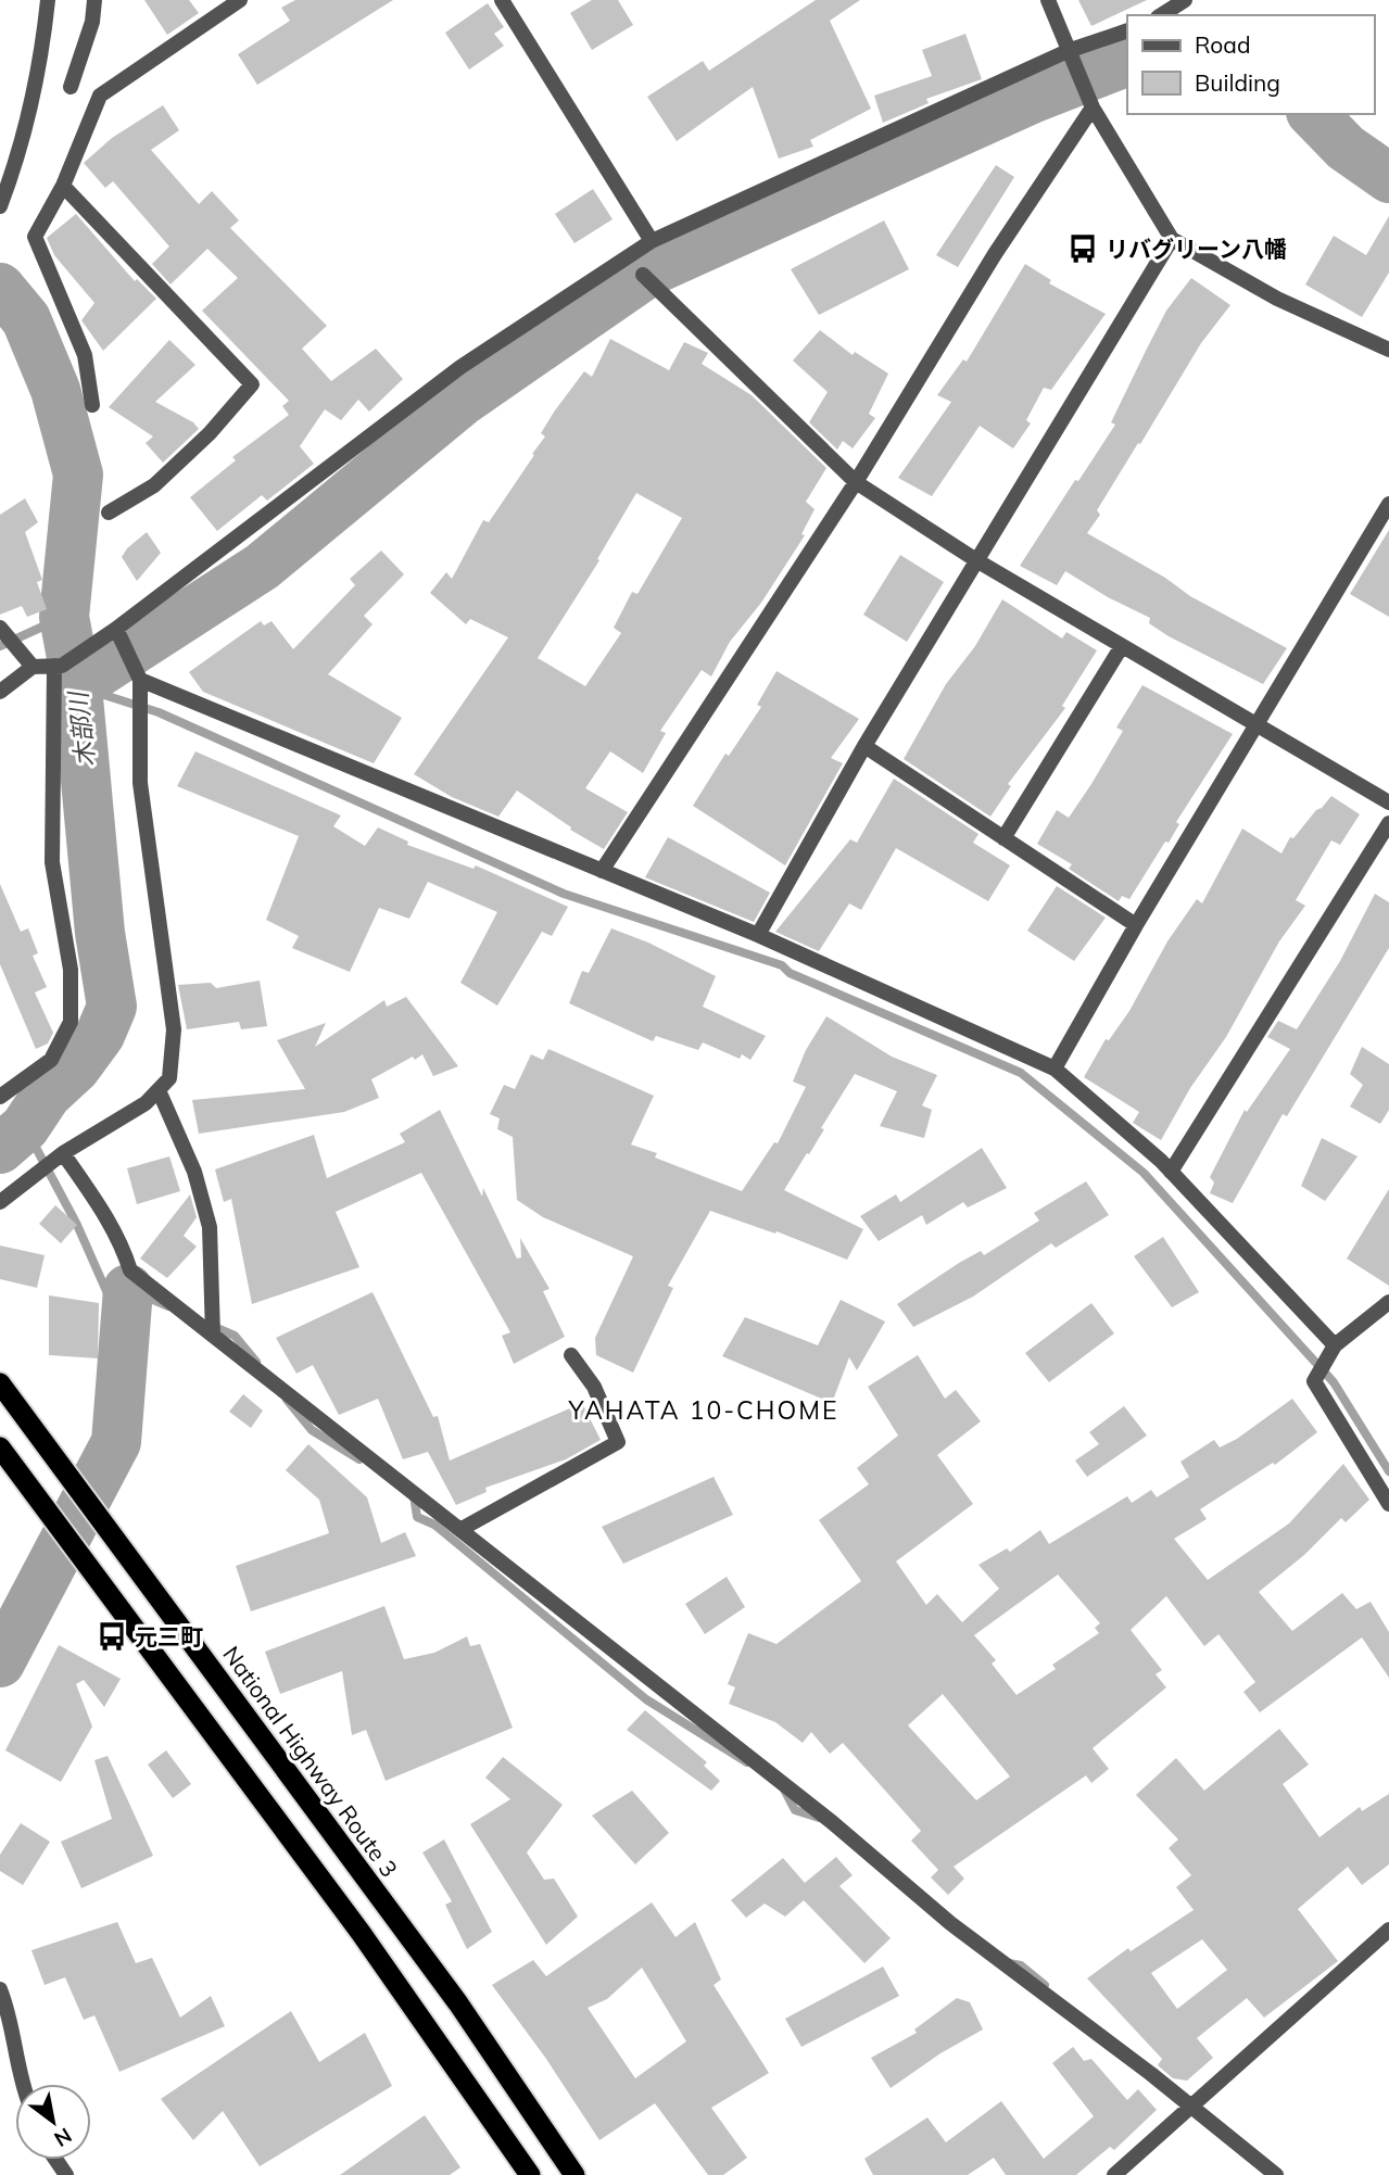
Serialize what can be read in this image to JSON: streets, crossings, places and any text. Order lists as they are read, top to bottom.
{
  "streets": {
    "highway": ["National Highway Route 3"]
  },
  "districts": ["YAHATA 10-CHOME"],
  "water": ["木部川"],
  "places": {
    "bus stop": ["リバグリーン八幡", "元三町"]
  },
  "legend": ["Road", "Building"],
  "north": "bottom right"
}
